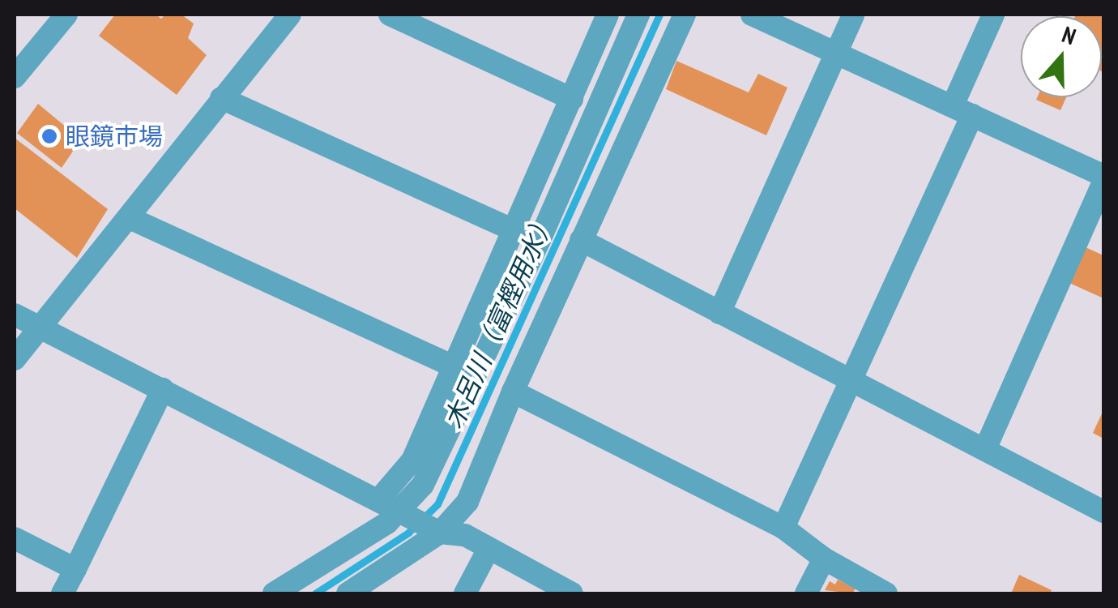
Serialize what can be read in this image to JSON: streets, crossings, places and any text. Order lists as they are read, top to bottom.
{
  "water": ["木呂川（富樫用水）"],
  "places": ["眼鏡市場"],
  "north": "top"
}
